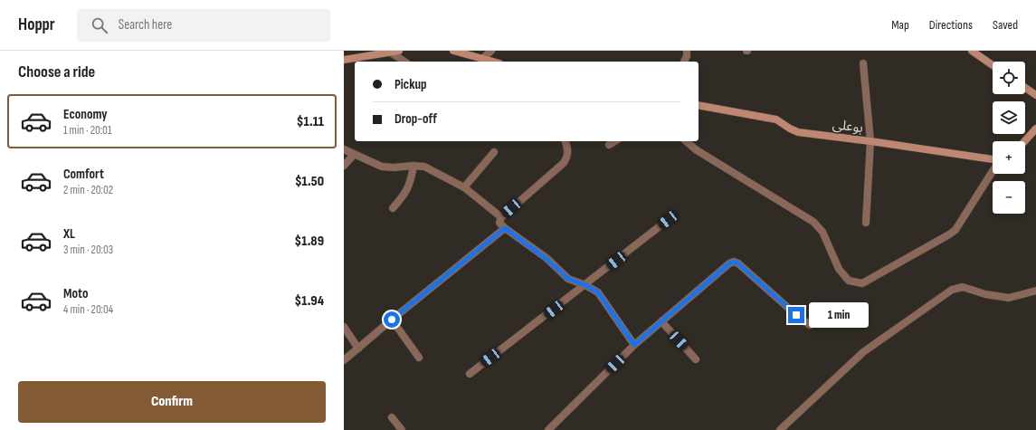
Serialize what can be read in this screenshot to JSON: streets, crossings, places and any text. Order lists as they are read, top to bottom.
{
  "streets": {
    "street": ["بوعلی"]
  },
  "page": {
    "header": "Hoppr",
    "search": "Search here",
    "nav": ["Map", "Directions", "Saved"],
    "heading": "Choose a ride",
    "map_buttons": ["+", "−"],
    "banner": ["Pickup", "Drop-off"],
    "list": [
      {
        "name": "Economy",
        "note": "1 min · 20:01",
        "value": "$1.11"
      },
      {
        "name": "Comfort",
        "note": "2 min · 20:02",
        "value": "$1.50"
      },
      {
        "name": "XL",
        "note": "3 min · 20:03",
        "value": "$1.89"
      },
      {
        "name": "Moto",
        "note": "4 min · 20:04",
        "value": "$1.94"
      }
    ],
    "bubble": "1 min",
    "buttons": "Confirm"
  }
}
